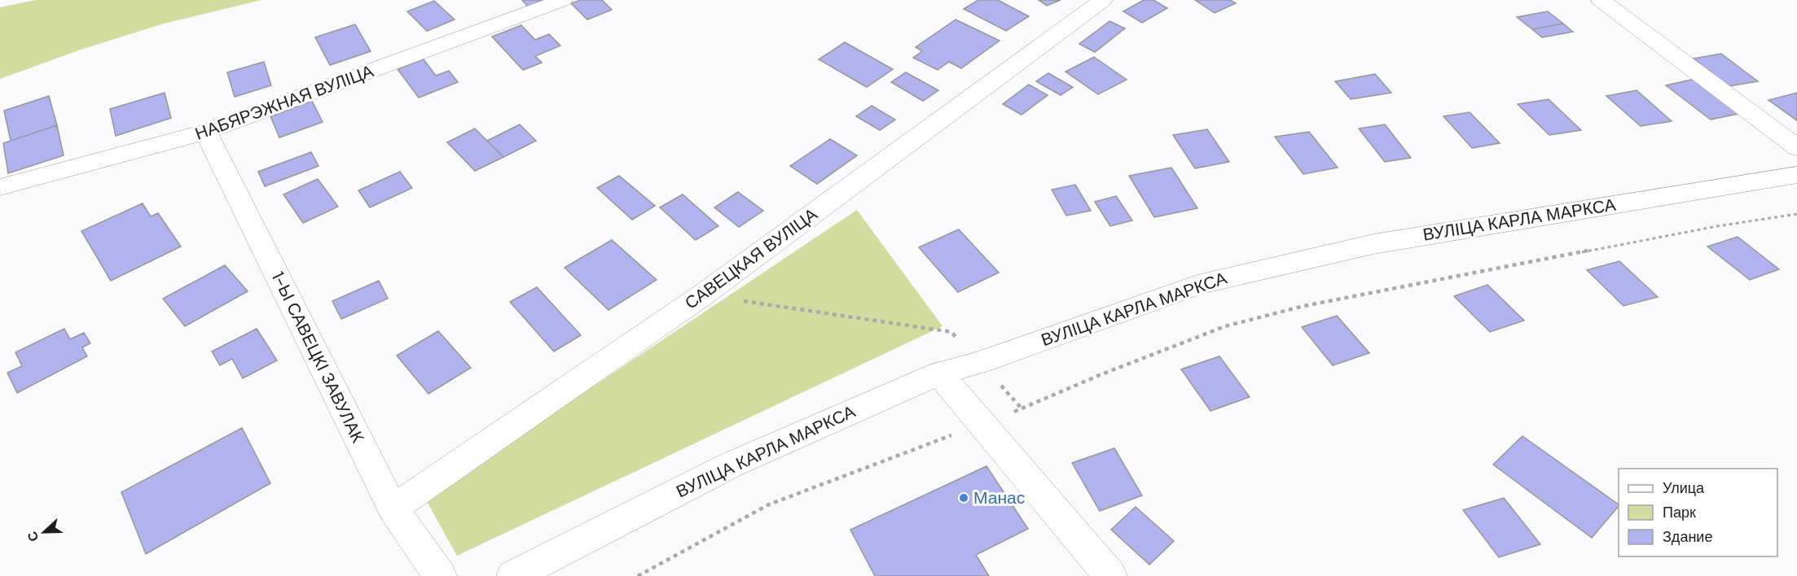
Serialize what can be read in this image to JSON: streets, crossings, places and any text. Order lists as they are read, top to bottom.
{
  "streets": {
    "street": [
      "НАБЯРЭЖНАЯ ВУЛІЦА",
      "ВУЛІЦА КАРЛА МАРКСА",
      "САВЕЦКАЯ ВУЛІЦА",
      "1-Ы САВЕЦКІ ЗАВУЛАК"
    ]
  },
  "crossings": [
    ["НАБЯРЭЖНАЯ ВУЛІЦА", "1-Ы САВЕЦКІ ЗАВУЛАК"],
    ["САВЕЦКАЯ ВУЛІЦА", "1-Ы САВЕЦКІ ЗАВУЛАК"]
  ],
  "places": ["Манас"],
  "legend": ["Улица", "Парк", "Здание"],
  "north": "left"
}
